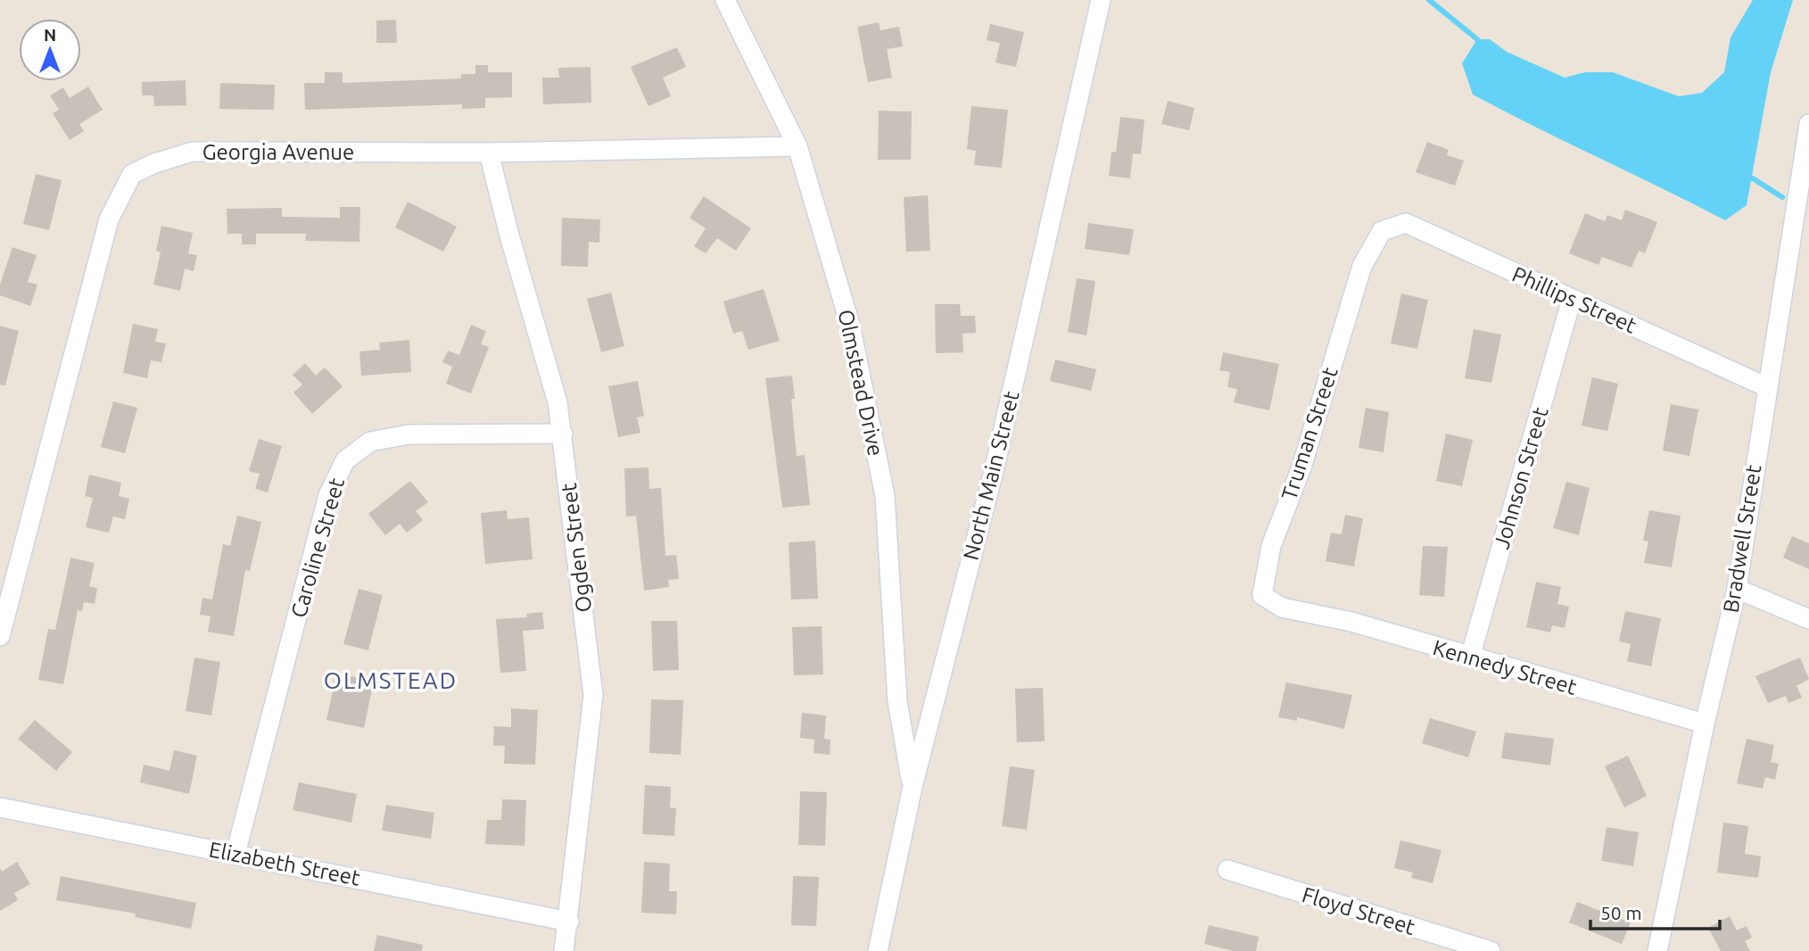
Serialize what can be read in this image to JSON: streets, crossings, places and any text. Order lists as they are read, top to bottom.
{
  "streets": {
    "street": [
      "Georgia Avenue",
      "Phillips Street",
      "Olmstead Drive",
      "Truman Street",
      "North Main Street",
      "Johnson Street",
      "Bradwell Street",
      "Caroline Street",
      "Ogden Street",
      "Kennedy Street",
      "Elizabeth Street",
      "Floyd Street"
    ]
  },
  "crossings": [
    ["Georgia Avenue", "Olmstead Drive"],
    ["Georgia Avenue", "Ogden Street"],
    ["Phillips Street", "Truman Street"],
    ["Phillips Street", "Johnson Street"],
    ["Phillips Street", "Bradwell Street"],
    ["Olmstead Drive", "North Main Street"],
    ["Truman Street", "Kennedy Street"],
    ["Johnson Street", "Kennedy Street"],
    ["Bradwell Street", "Kennedy Street"],
    ["Caroline Street", "Ogden Street"],
    ["Caroline Street", "Elizabeth Street"],
    ["Ogden Street", "Elizabeth Street"]
  ],
  "districts": ["OLMSTEAD"],
  "scale_bar": "50 m",
  "north": "top"
}
